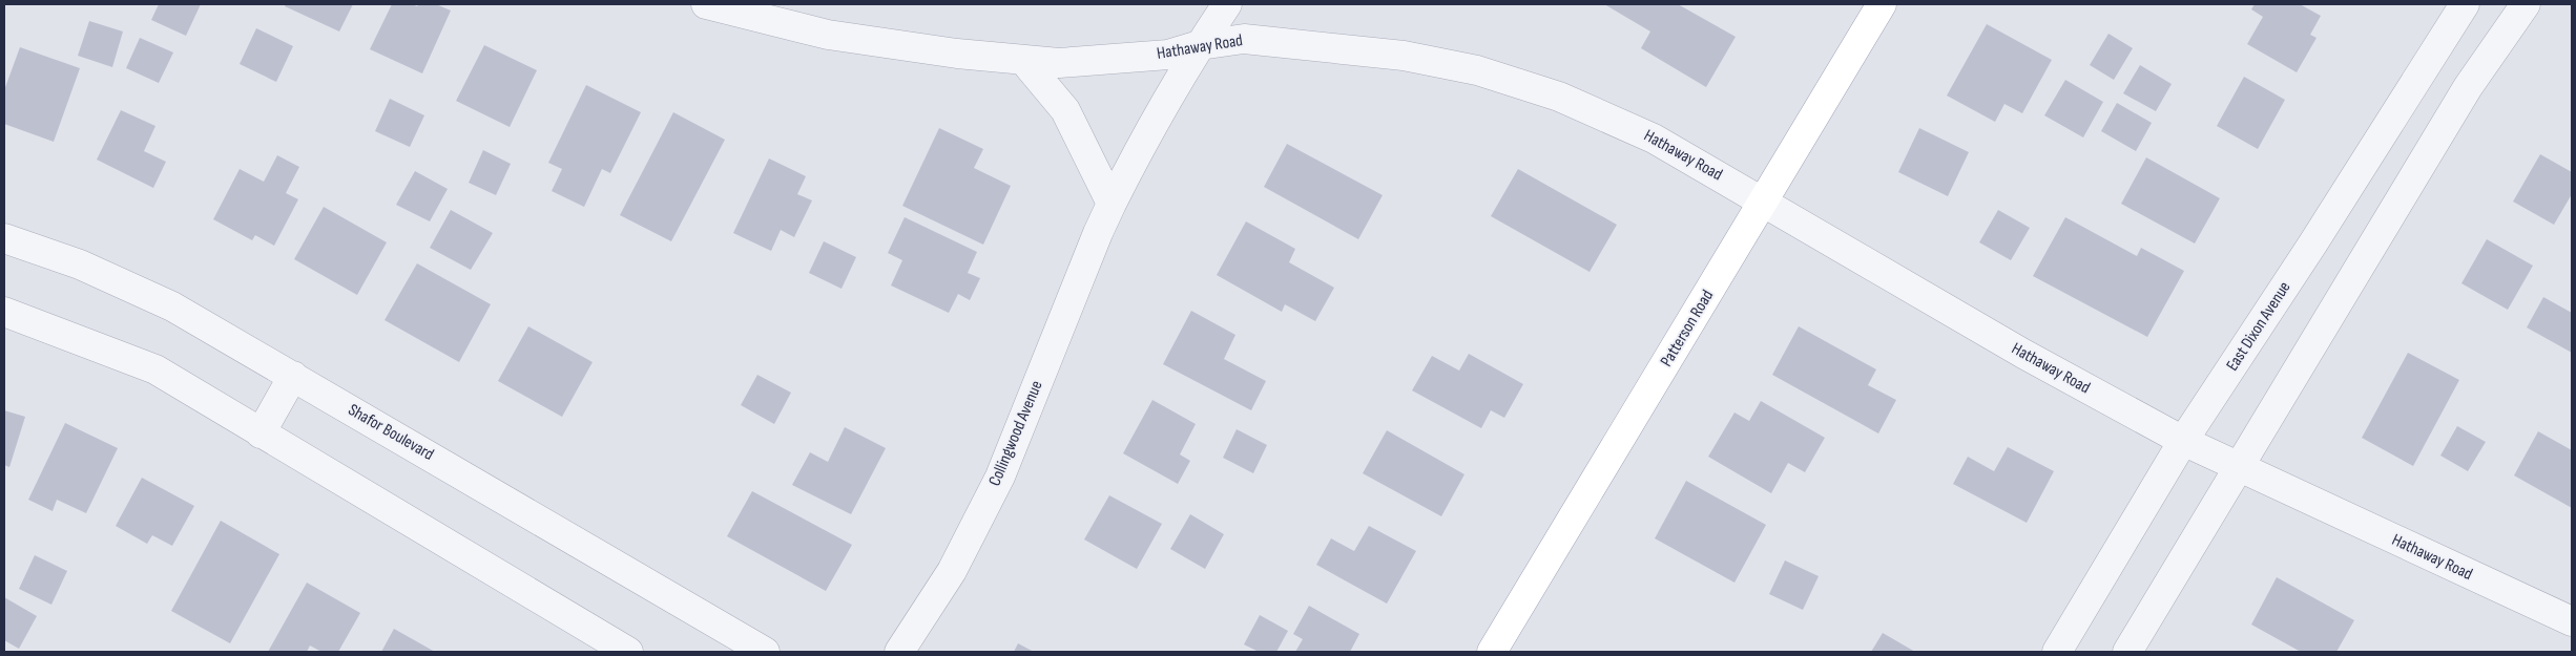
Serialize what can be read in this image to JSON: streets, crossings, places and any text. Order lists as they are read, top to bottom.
{
  "streets": {
    "main road": ["Patterson Road"],
    "street": [
      "Hathaway Road",
      "East Dixon Avenue",
      "Shafor Boulevard",
      "Collingwood Avenue"
    ]
  },
  "crossings": [
    ["Hathaway Road", "East Dixon Avenue"],
    ["Hathaway Road", "Patterson Road"],
    ["Hathaway Road", "Collingwood Avenue"]
  ]
}
